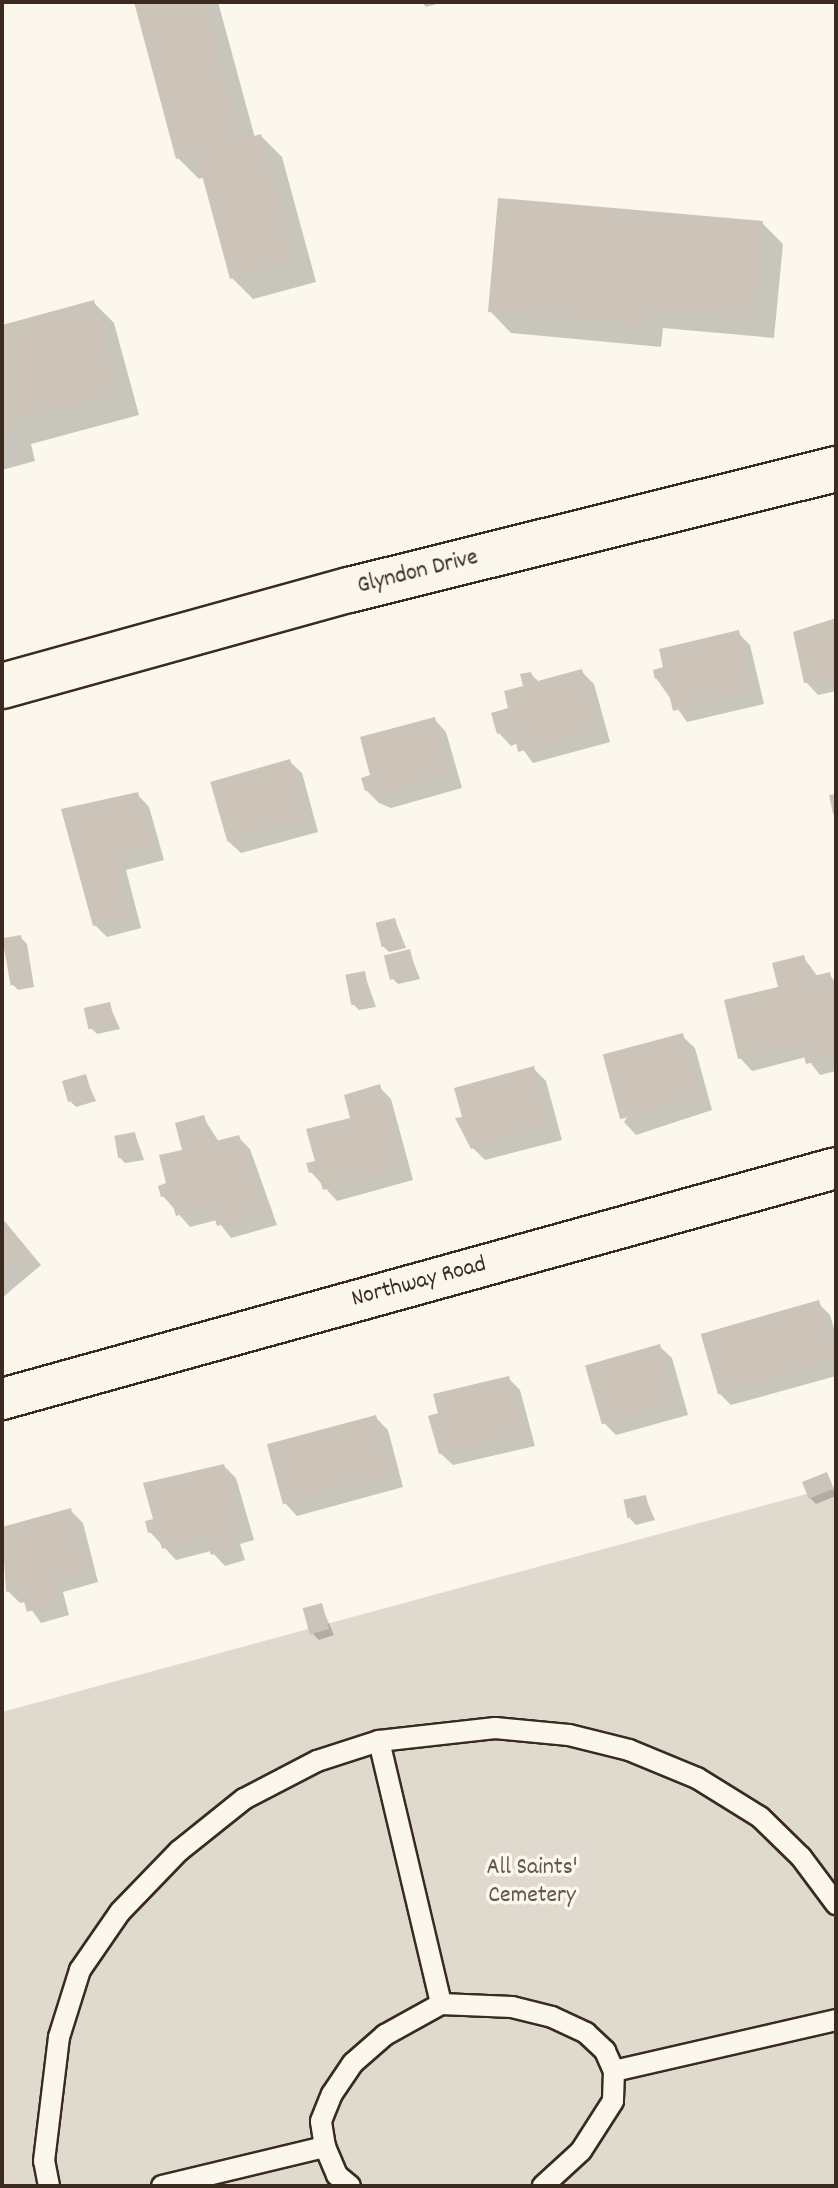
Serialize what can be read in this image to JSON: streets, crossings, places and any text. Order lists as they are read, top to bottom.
{
  "streets": {
    "street": ["Glyndon Drive", "Northway Road"]
  },
  "parks": ["All Saints' Cemetery"]
}
